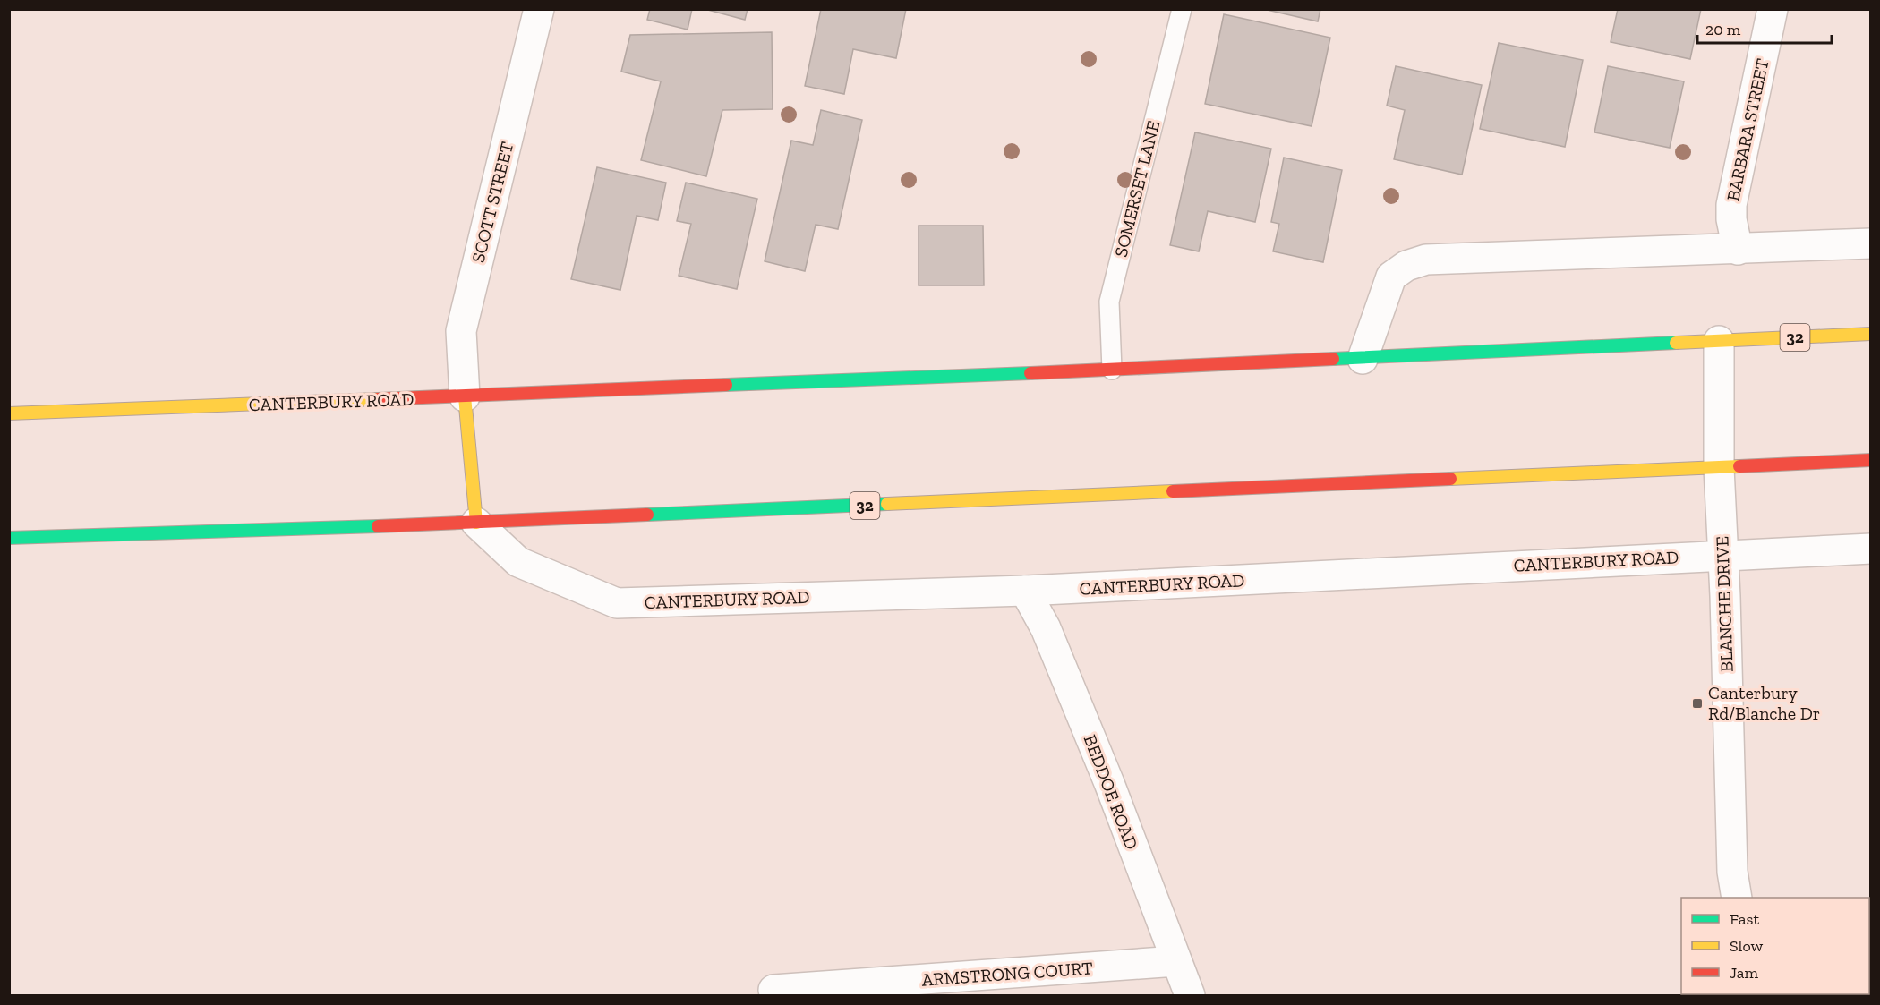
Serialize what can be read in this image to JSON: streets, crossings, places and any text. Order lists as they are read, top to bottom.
{
  "streets": {
    "main road": ["32", "CANTERBURY ROAD"],
    "street": [
      "BARBARA STREET",
      "SCOTT STREET",
      "BLANCHE DRIVE",
      "BEDDOE ROAD",
      "ARMSTRONG COURT"
    ],
    "lane": ["SOMERSET LANE"]
  },
  "crossings": [
    ["SOMERSET LANE", "CANTERBURY ROAD"],
    ["SCOTT STREET", "CANTERBURY ROAD"],
    ["32", "CANTERBURY ROAD"],
    ["32", "BLANCHE DRIVE"],
    ["CANTERBURY ROAD", "BLANCHE DRIVE"],
    ["CANTERBURY ROAD", "BEDDOE ROAD"],
    ["BEDDOE ROAD", "ARMSTRONG COURT"]
  ],
  "places": {
    "transit": ["Canterbury Rd/Blanche Dr"]
  },
  "legend": ["Fast", "Slow", "Jam"],
  "scale_bar": "20 m"
}
